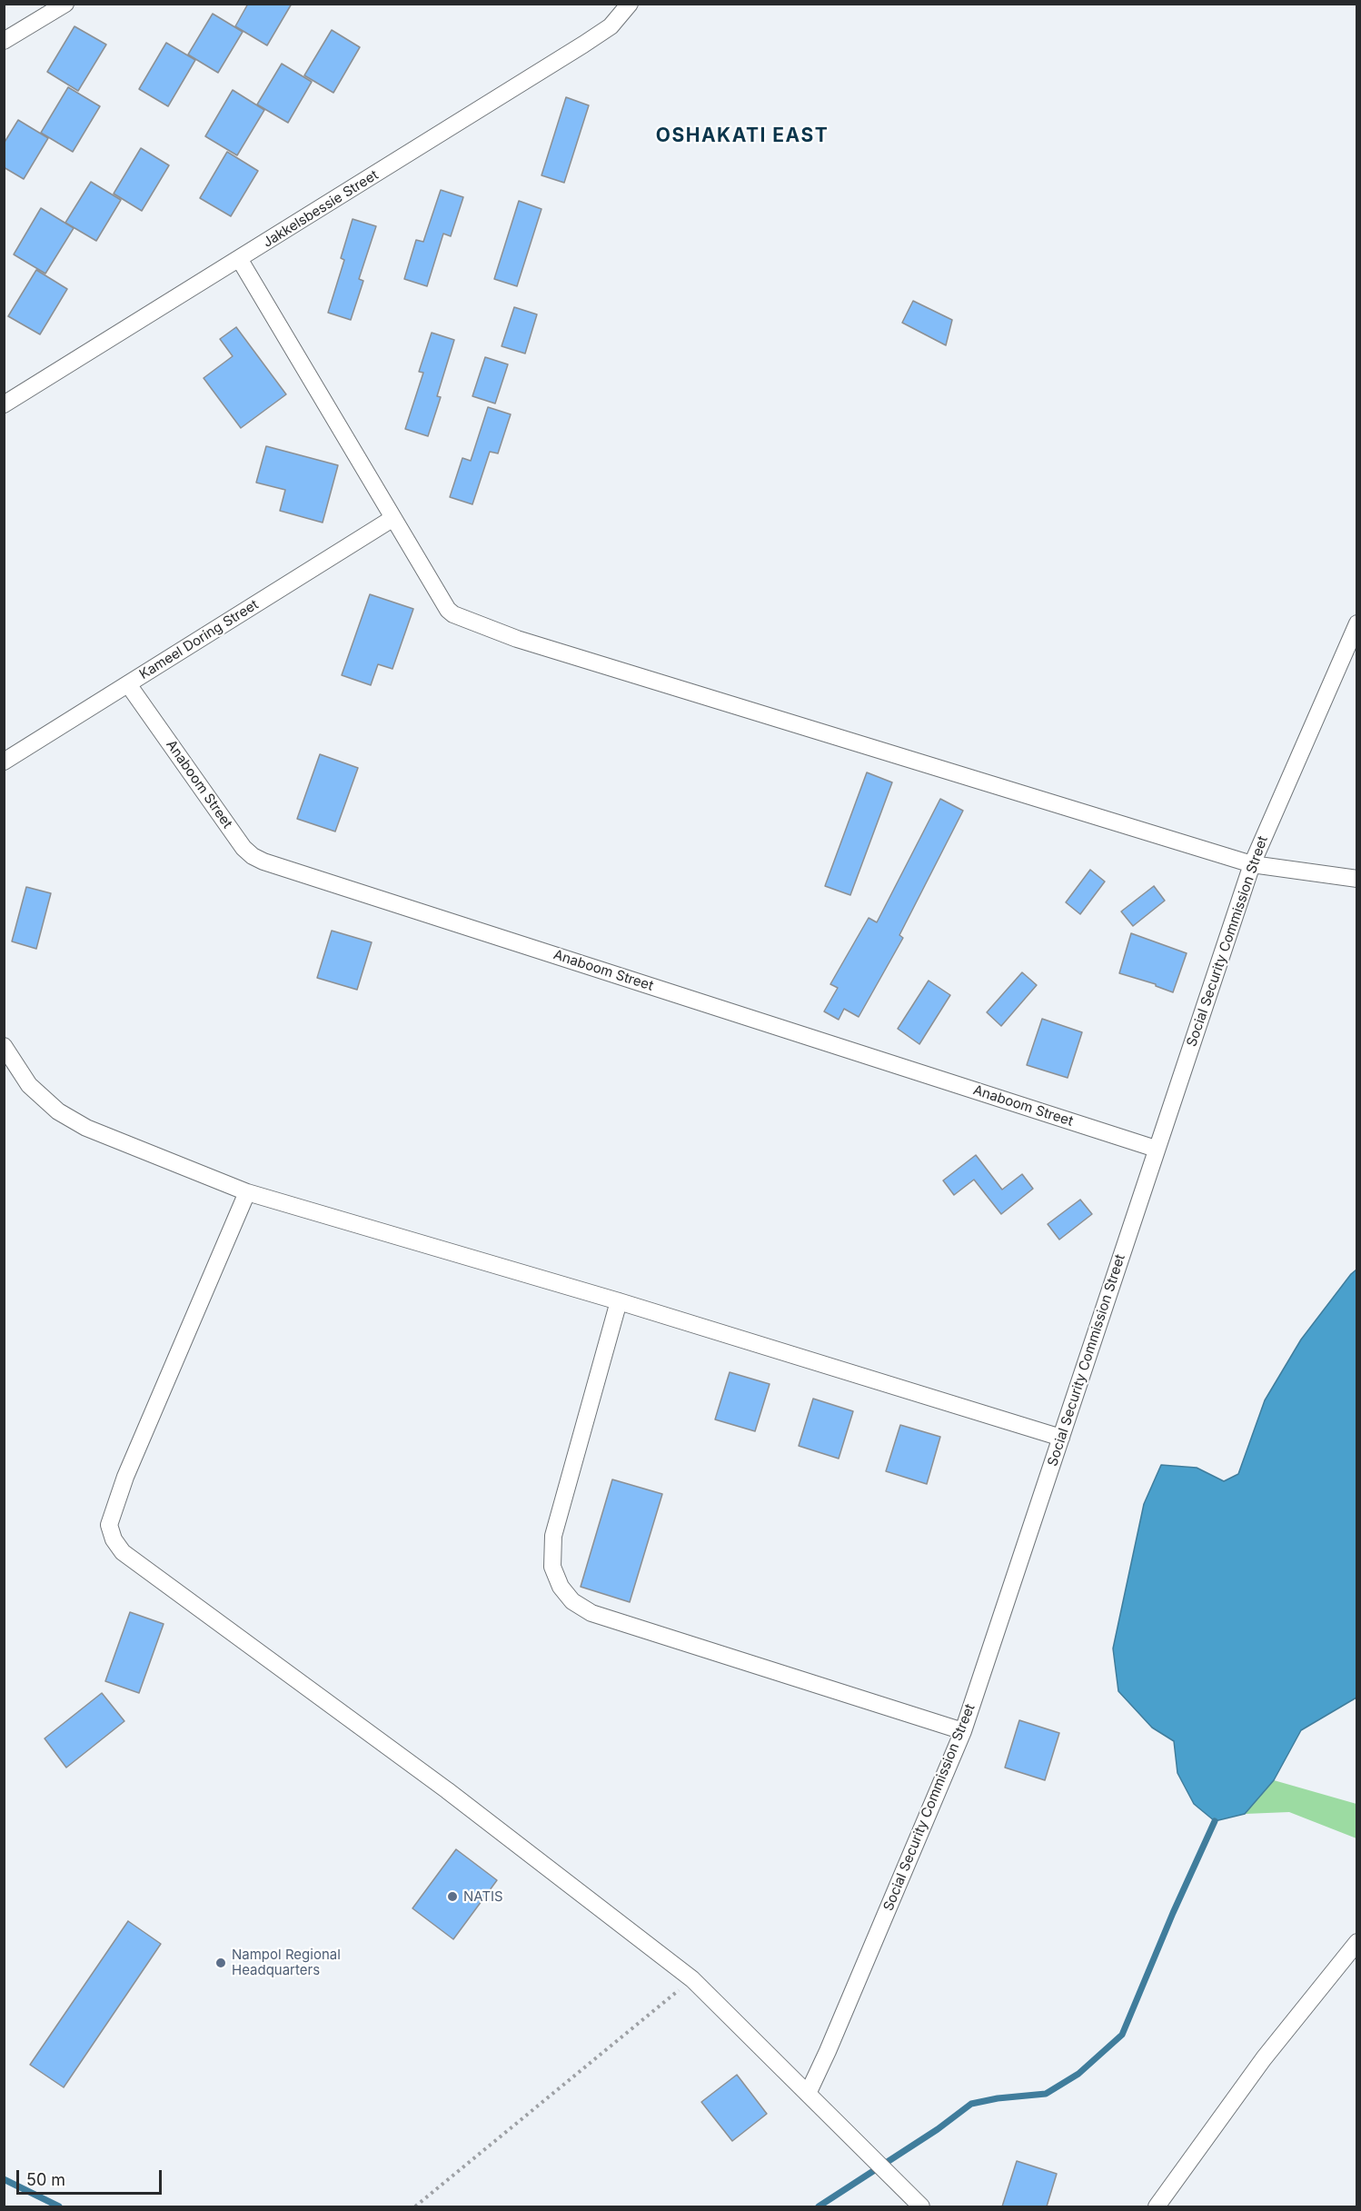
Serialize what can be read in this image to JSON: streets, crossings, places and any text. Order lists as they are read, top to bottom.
{
  "streets": {
    "street": [
      "Jakkelsbessie Street",
      "Kameel Doring Street",
      "Anaboom Street",
      "Social Security Commission Street"
    ]
  },
  "crossings": [
    ["Kameel Doring Street", "Anaboom Street"],
    ["Anaboom Street", "Social Security Commission Street"]
  ],
  "districts": ["OSHAKATI EAST"],
  "places": ["NATIS", "Nampol Regional Headquarters"],
  "scale_bar": "50 m"
}
